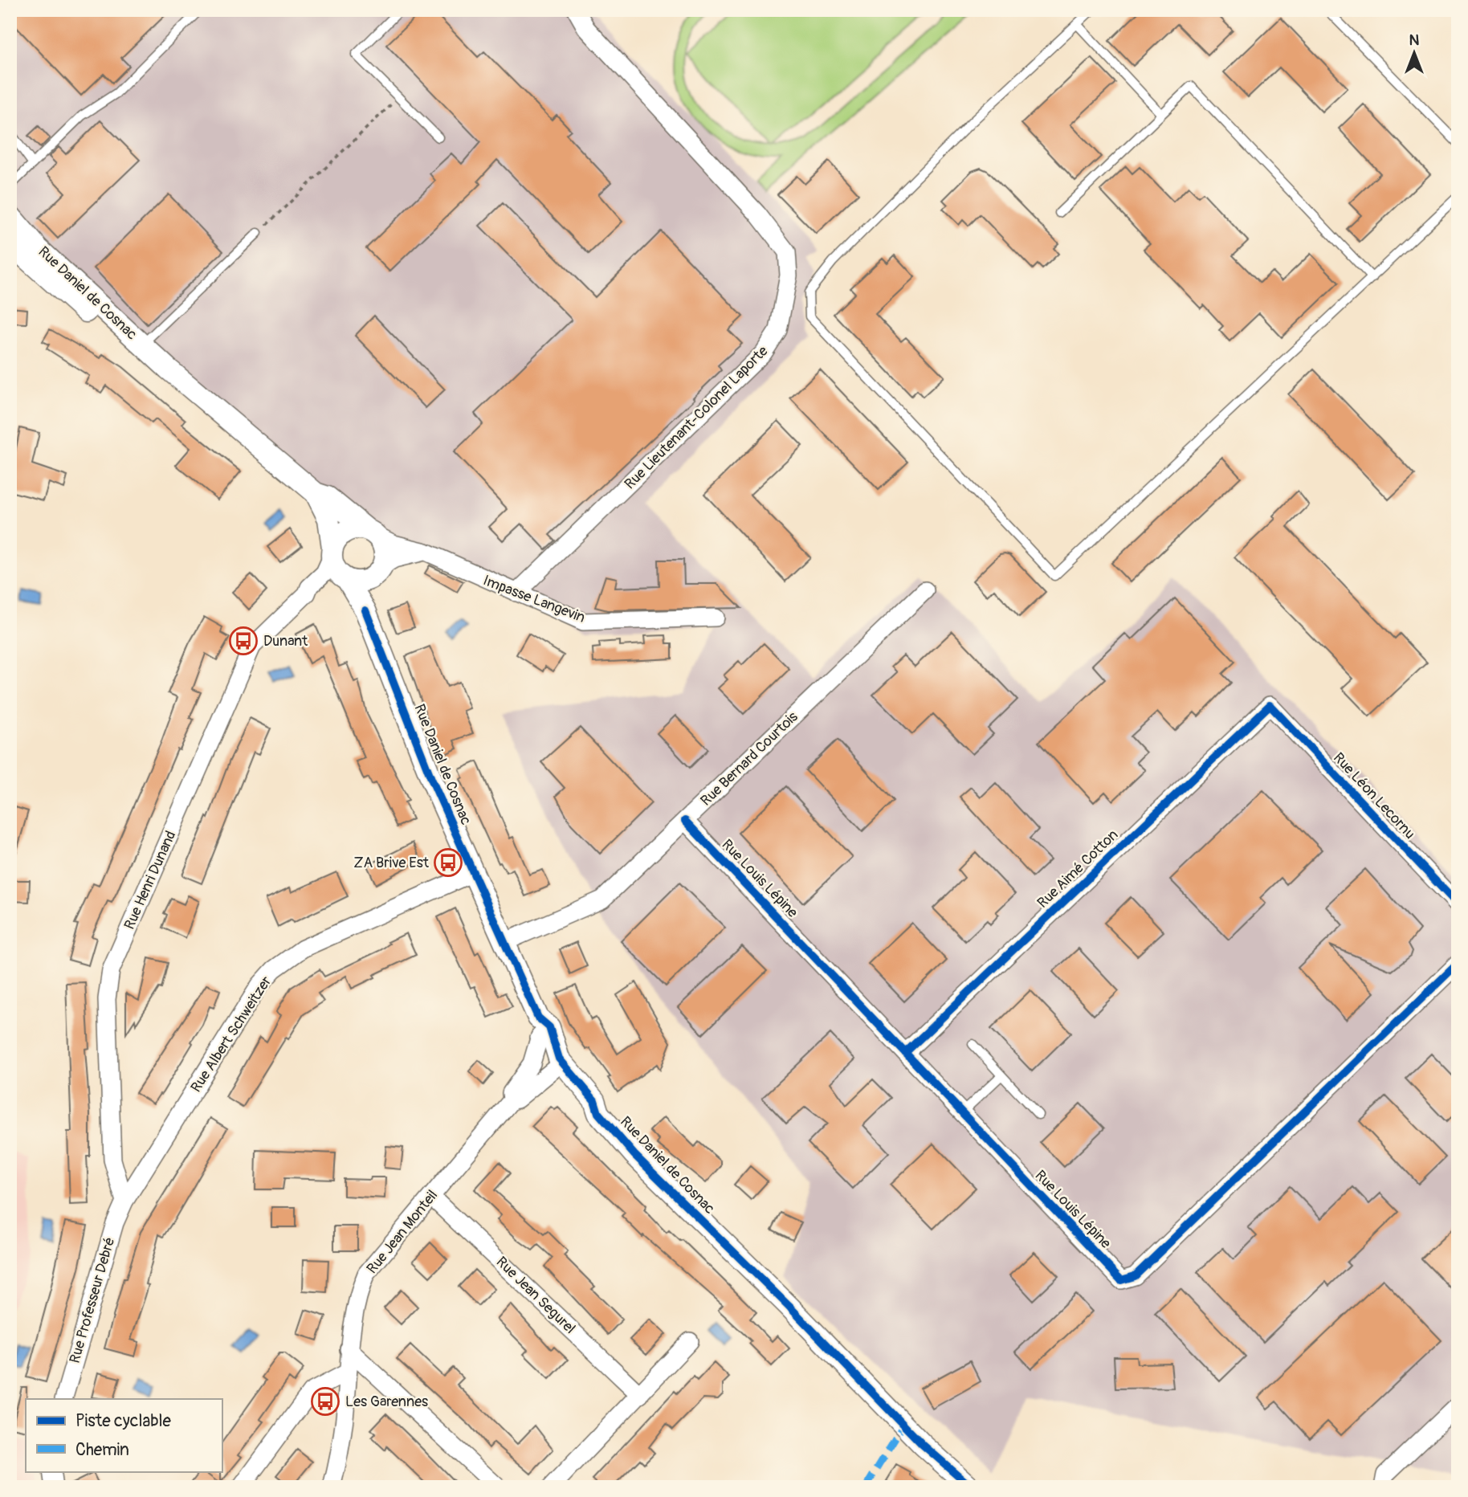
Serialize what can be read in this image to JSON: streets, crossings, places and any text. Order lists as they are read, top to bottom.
{
  "streets": {
    "street": [
      "Rue Daniel de Cosnac",
      "Rue Lieutenant-Colonel Laporte",
      "Impasse Langevin",
      "Rue Bernard Courtois",
      "Rue Léon Lecornu",
      "Rue Aimé Cotton",
      "Rue Louis Lépine",
      "Rue Henri Dunand",
      "Rue Albert Schweitzer",
      "Rue Jean Monteil",
      "Rue Jean Segurel",
      "Rue Professeur Debré"
    ]
  },
  "crossings": [
    ["Rue Daniel de Cosnac", "Impasse Langevin"],
    ["Rue Daniel de Cosnac", "Rue Bernard Courtois"],
    ["Rue Daniel de Cosnac", "Rue Henri Dunand"],
    ["Rue Daniel de Cosnac", "Rue Albert Schweitzer"],
    ["Rue Daniel de Cosnac", "Rue Jean Monteil"],
    ["Rue Lieutenant-Colonel Laporte", "Impasse Langevin"],
    ["Impasse Langevin", "Rue Henri Dunand"],
    ["Rue Bernard Courtois", "Rue Louis Lépine"],
    ["Rue Léon Lecornu", "Rue Aimé Cotton"],
    ["Rue Aimé Cotton", "Rue Louis Lépine"],
    ["Rue Henri Dunand", "Rue Albert Schweitzer"],
    ["Rue Henri Dunand", "Rue Professeur Debré"],
    ["Rue Albert Schweitzer", "Rue Professeur Debré"],
    ["Rue Jean Monteil", "Rue Jean Segurel"]
  ],
  "places": {
    "bus stop": ["Dunant", "ZA Brive Est", "Les Garennes"]
  },
  "legend": ["Piste cyclable", "Chemin"],
  "north": "top"
}
